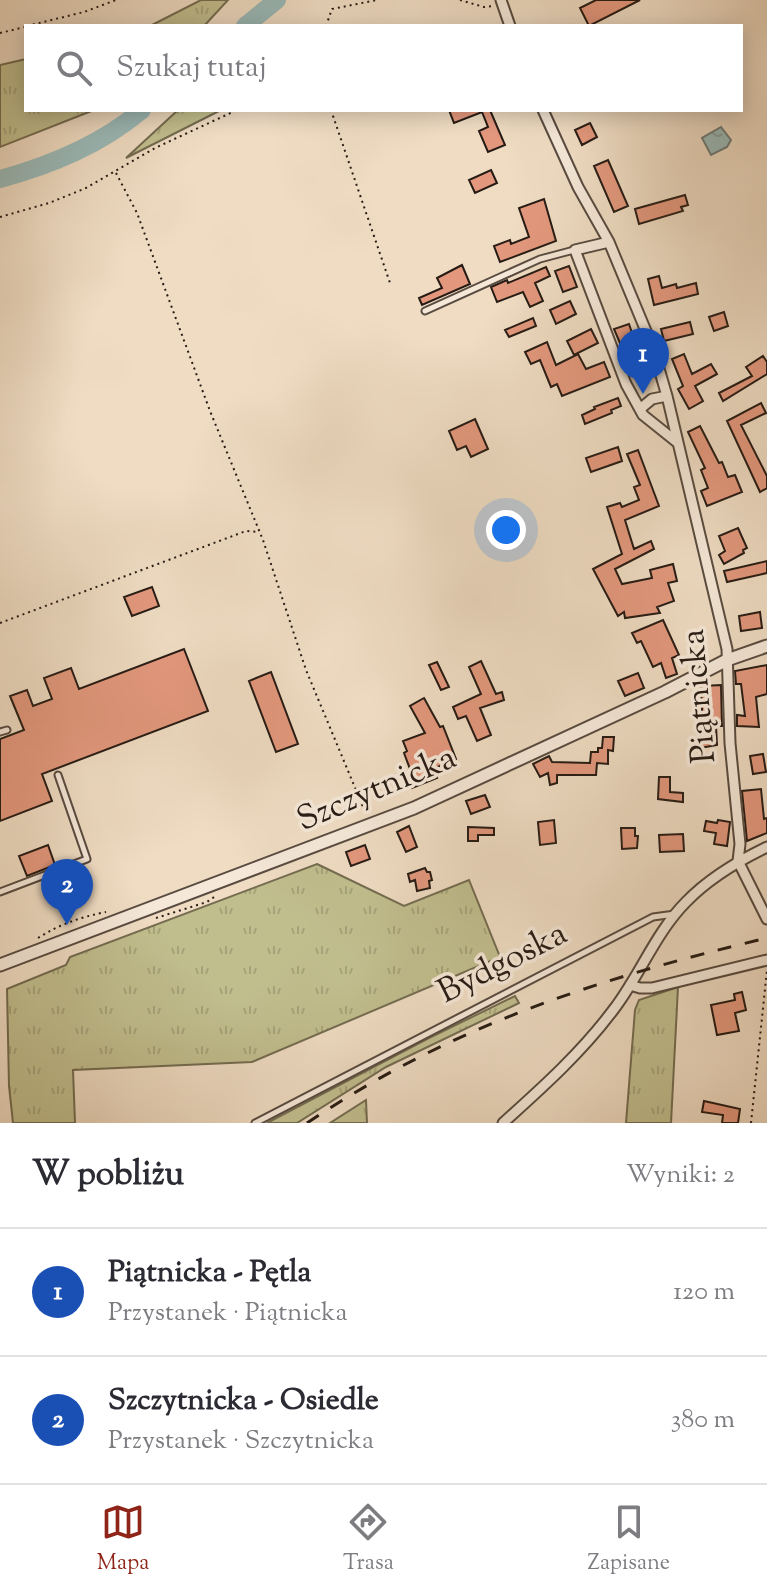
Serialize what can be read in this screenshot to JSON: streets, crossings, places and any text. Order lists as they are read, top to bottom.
{
  "streets": {
    "street": ["Piątnicka", "Szczytnicka", "Bydgoska"]
  },
  "crossings": [
    ["Piątnicka", "Szczytnicka"],
    ["Piątnicka", "Bydgoska"]
  ],
  "page": {
    "search": "Szukaj tutaj",
    "pins": ["1", "2"],
    "heading": ["W pobliżu", "Wyniki: 2"],
    "list": [
      {
        "mark": "1",
        "name": "Piątnicka - Pętla",
        "note": "Przystanek · Piątnicka",
        "value": "120 m"
      },
      {
        "mark": "2",
        "name": "Szczytnicka - Osiedle",
        "note": "Przystanek · Szczytnicka",
        "value": "380 m"
      }
    ],
    "nav": ["Mapa", "Trasa", "Zapisane"]
  }
}
